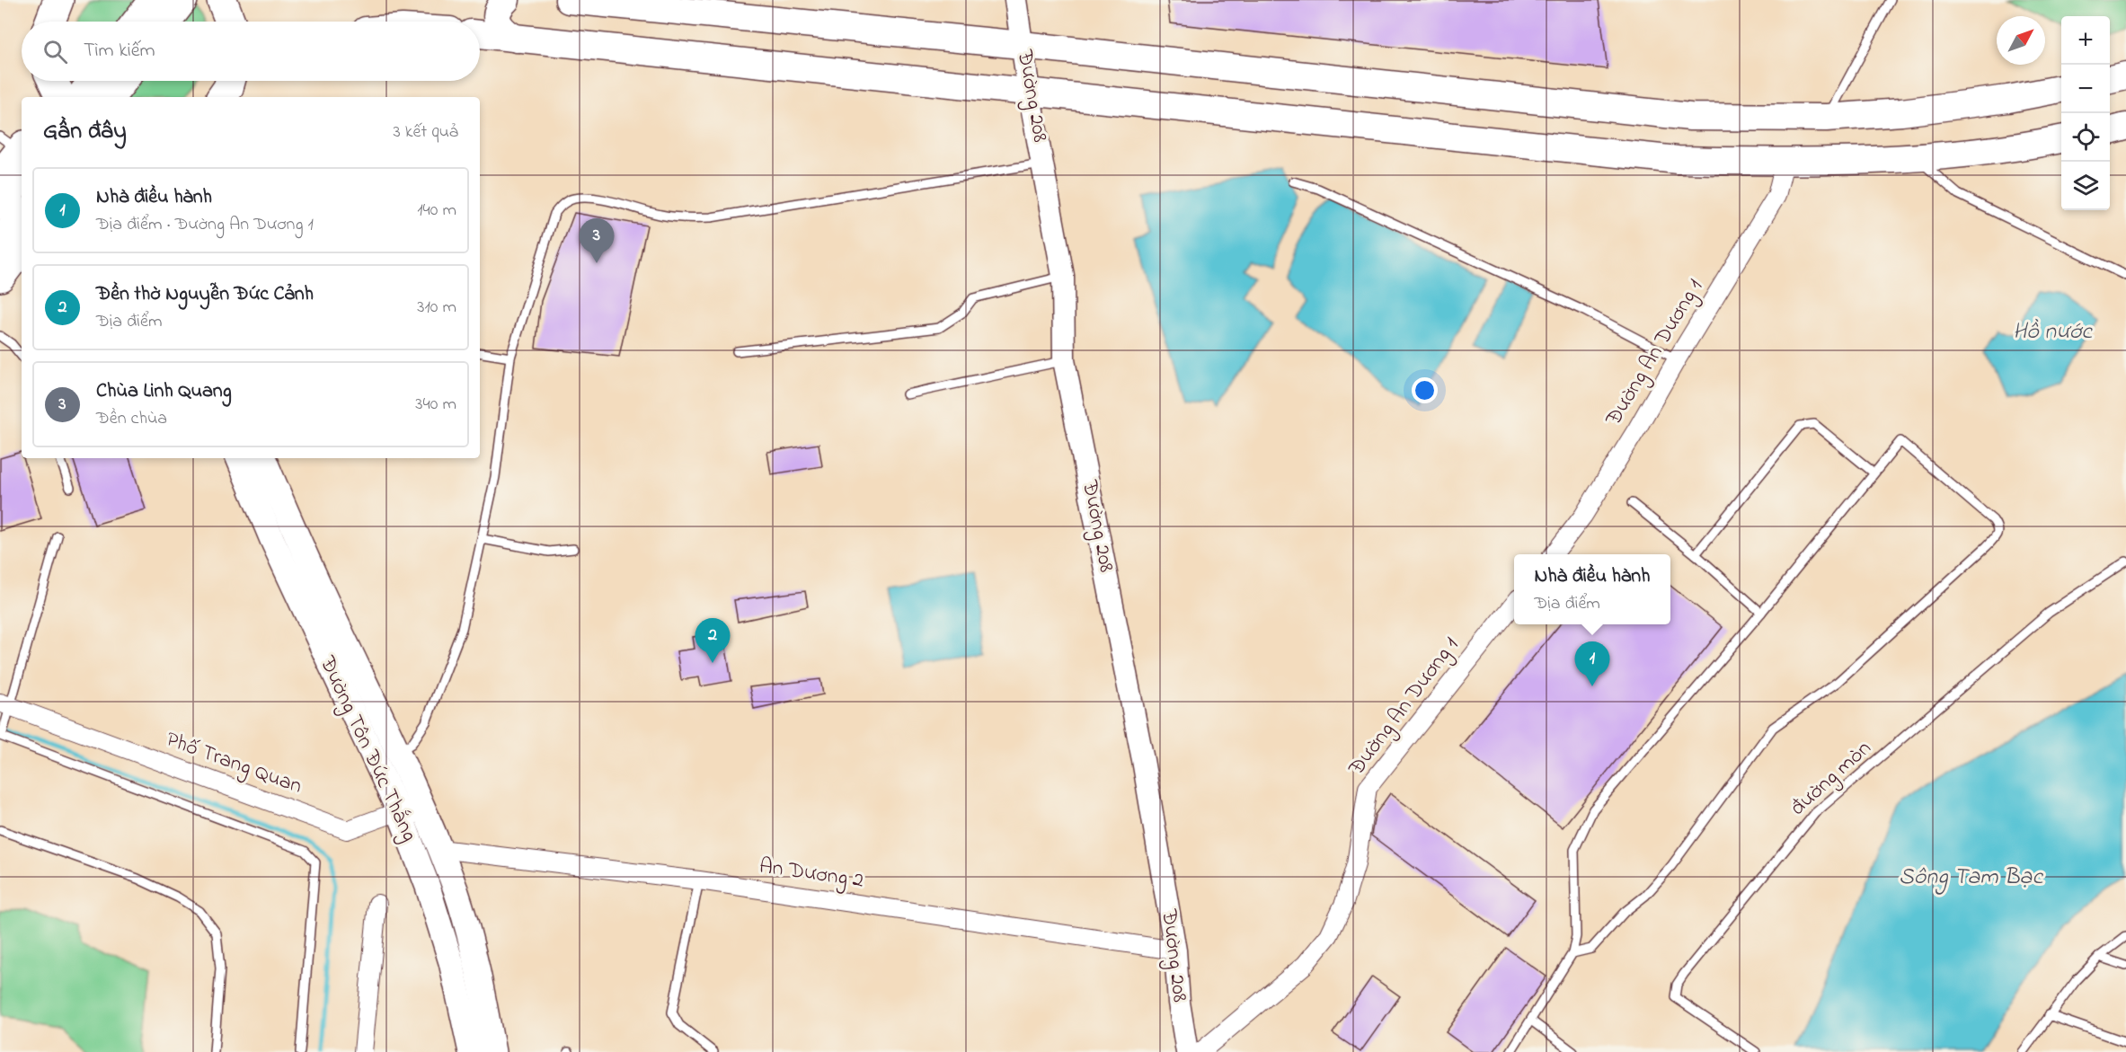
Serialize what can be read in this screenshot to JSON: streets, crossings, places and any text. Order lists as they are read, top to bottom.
{
  "streets": {
    "main road": ["Đường Tôn Đức Thắng"],
    "street": [
      "Đường 208",
      "Đường An Dương 1",
      "Phố Trang Quan",
      "An Dương 2"
    ],
    "lane": ["đường mòn"]
  },
  "crossings": [
    ["Đường 208", "An Dương 2"],
    ["Đường Tôn Đức Thắng", "Phố Trang Quan"],
    ["Đường Tôn Đức Thắng", "An Dương 2"]
  ],
  "water": ["Hồ nước", "Sông Tam Bạc"],
  "north": "top right",
  "page": {
    "map_buttons": ["+", "−"],
    "search": "Tìm kiếm",
    "heading": ["Gần đây", "3 kết quả"],
    "list": [
      {
        "mark": "1",
        "name": "Nhà điều hành",
        "note": "Địa điểm · Đường An Dương 1",
        "value": "140 m"
      },
      {
        "mark": "2",
        "name": "Đền thờ Nguyễn Đức Cảnh",
        "note": "Địa điểm",
        "value": "310 m"
      },
      {
        "mark": "3",
        "name": "Chùa Linh Quang",
        "note": "Đền chùa",
        "value": "340 m"
      }
    ],
    "pins": ["3", "2", "1"],
    "popup": ["Nhà điều hành", "Địa điểm"]
  }
}
